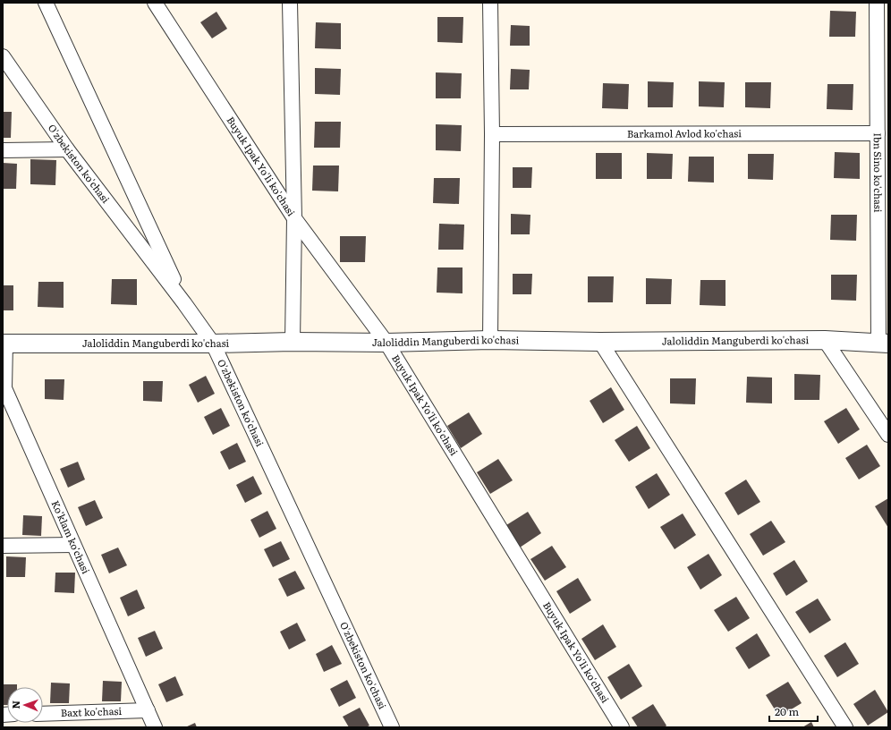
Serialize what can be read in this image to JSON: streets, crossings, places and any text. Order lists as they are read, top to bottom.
{
  "streets": {
    "street": [
      "Barkamol Avlod ko'chasi",
      "O'zbekiston ko'chasi",
      "Buyuk Ipak Yo'li ko'chasi",
      "Ibn Sino ko'chasi",
      "Jaloliddin Manguberdi ko'chasi",
      "Ko'klam ko'chasi",
      "Baxt ko'chasi"
    ]
  },
  "crossings": [
    ["Barkamol Avlod ko'chasi", "Ibn Sino ko'chasi"],
    ["O'zbekiston ko'chasi", "Jaloliddin Manguberdi ko'chasi"],
    ["Buyuk Ipak Yo'li ko'chasi", "Jaloliddin Manguberdi ko'chasi"],
    ["Ibn Sino ko'chasi", "Jaloliddin Manguberdi ko'chasi"],
    ["Jaloliddin Manguberdi ko'chasi", "Ko'klam ko'chasi"],
    ["Ko'klam ko'chasi", "Baxt ko'chasi"]
  ],
  "scale_bar": "20 m",
  "north": "left"
}
